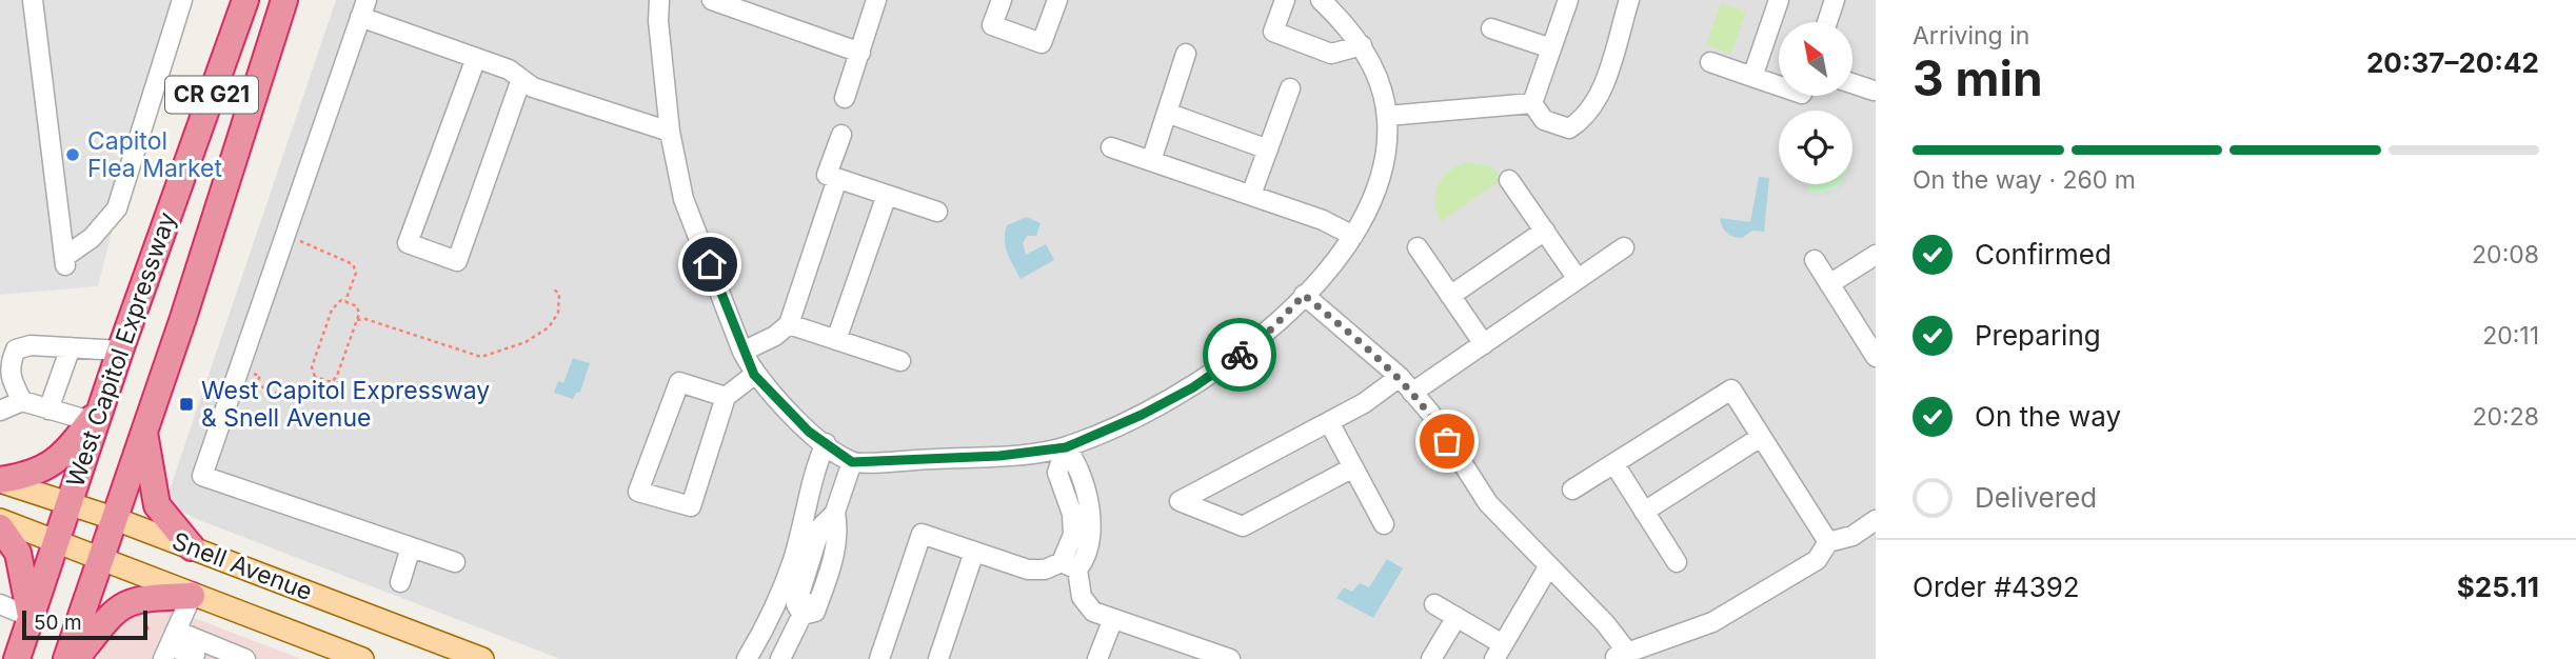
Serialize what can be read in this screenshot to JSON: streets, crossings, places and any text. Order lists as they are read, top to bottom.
{
  "streets": {
    "highway": ["CR G21", "West Capitol Expressway"],
    "main road": ["Snell Avenue"]
  },
  "crossings": [
    ["West Capitol Expressway", "Snell Avenue"]
  ],
  "places": {
    "other": ["Capitol Flea Market"],
    "transit": ["West Capitol Expressway & Snell Avenue"]
  },
  "scale_bar": "50 m",
  "north": "top left",
  "page": {
    "heading": ["3 min", "Arriving in", "20:37–20:42"],
    "panel": ["Order #4392", "$25.11"],
    "bar": "On the way · 260 m",
    "list": [
      ["Confirmed", "20:08"],
      ["Preparing", "20:11"],
      ["On the way", "20:28"],
      "Delivered"
    ],
    "scale": "50 m"
  }
}
